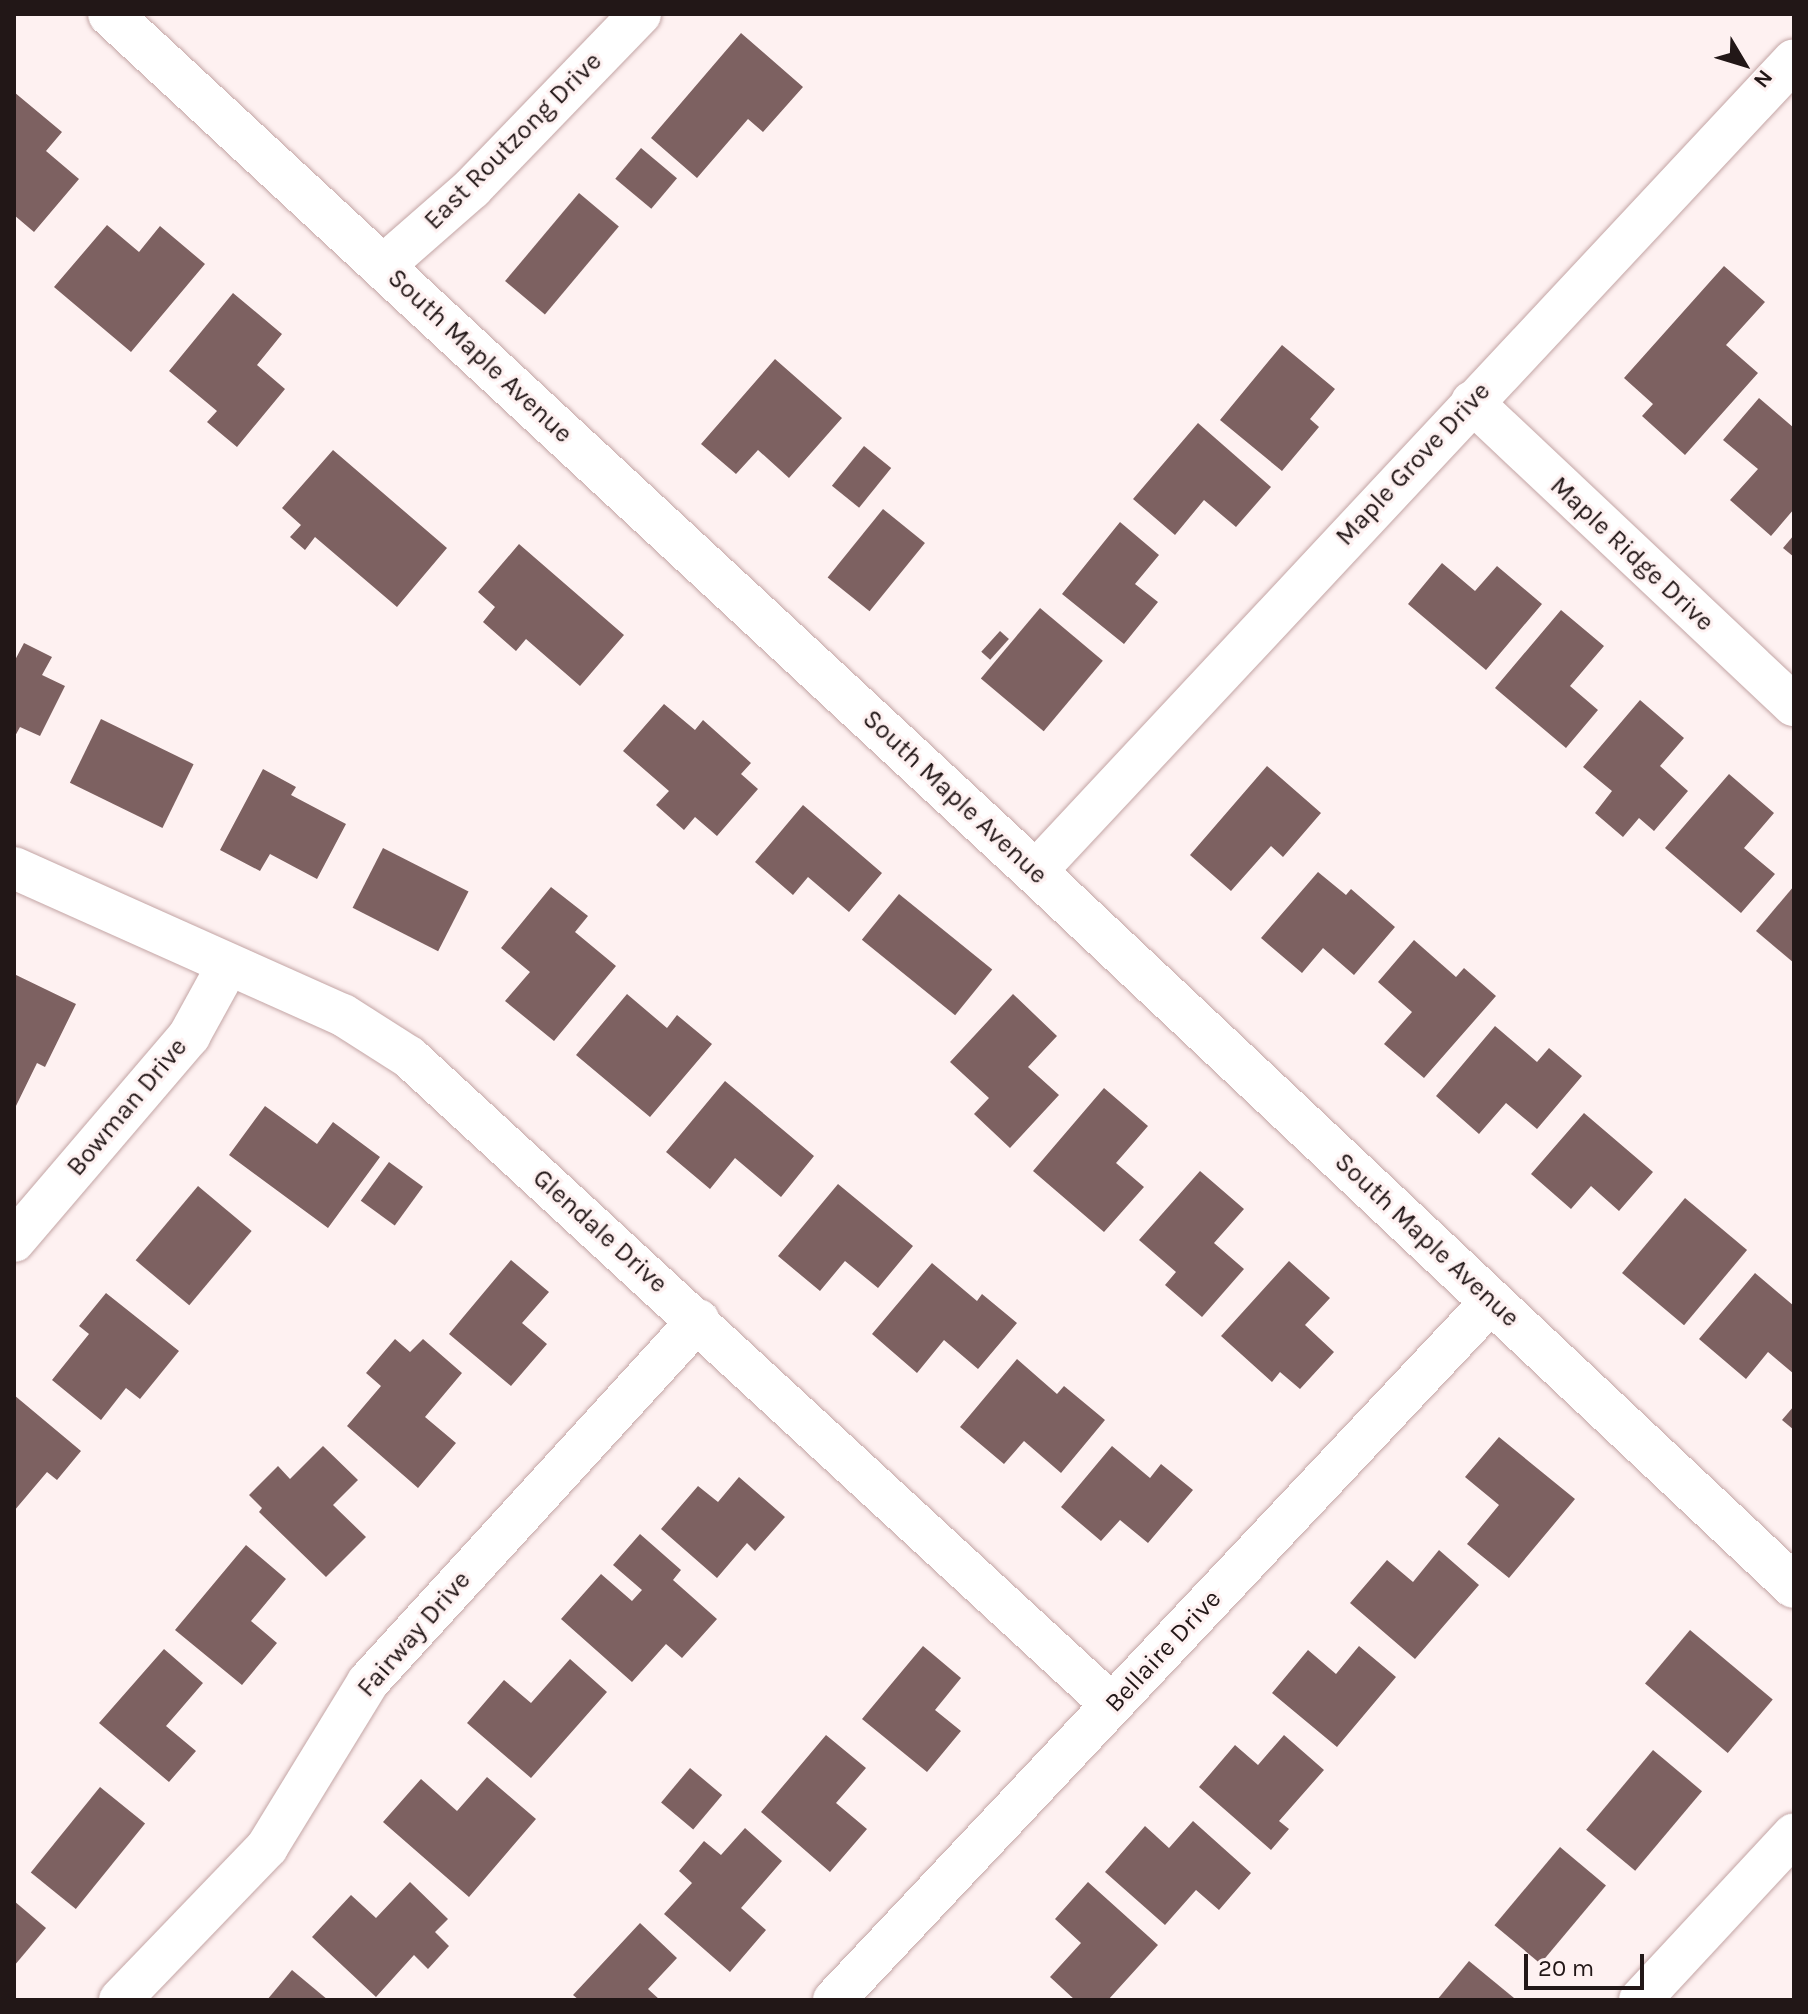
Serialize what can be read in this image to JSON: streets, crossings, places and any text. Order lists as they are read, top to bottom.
{
  "streets": {
    "main road": ["South Maple Avenue"],
    "street": [
      "East Routzong Drive",
      "Maple Grove Drive",
      "Maple Ridge Drive",
      "Bowman Drive",
      "Glendale Drive",
      "Fairway Drive",
      "Bellaire Drive"
    ]
  },
  "crossings": [
    ["East Routzong Drive", "South Maple Avenue"],
    ["South Maple Avenue", "Maple Grove Drive"],
    ["South Maple Avenue", "Bellaire Drive"],
    ["Maple Grove Drive", "Maple Ridge Drive"],
    ["Bowman Drive", "Glendale Drive"],
    ["Glendale Drive", "Fairway Drive"],
    ["Glendale Drive", "Bellaire Drive"]
  ],
  "scale_bar": "20 m",
  "north": "bottom right"
}
